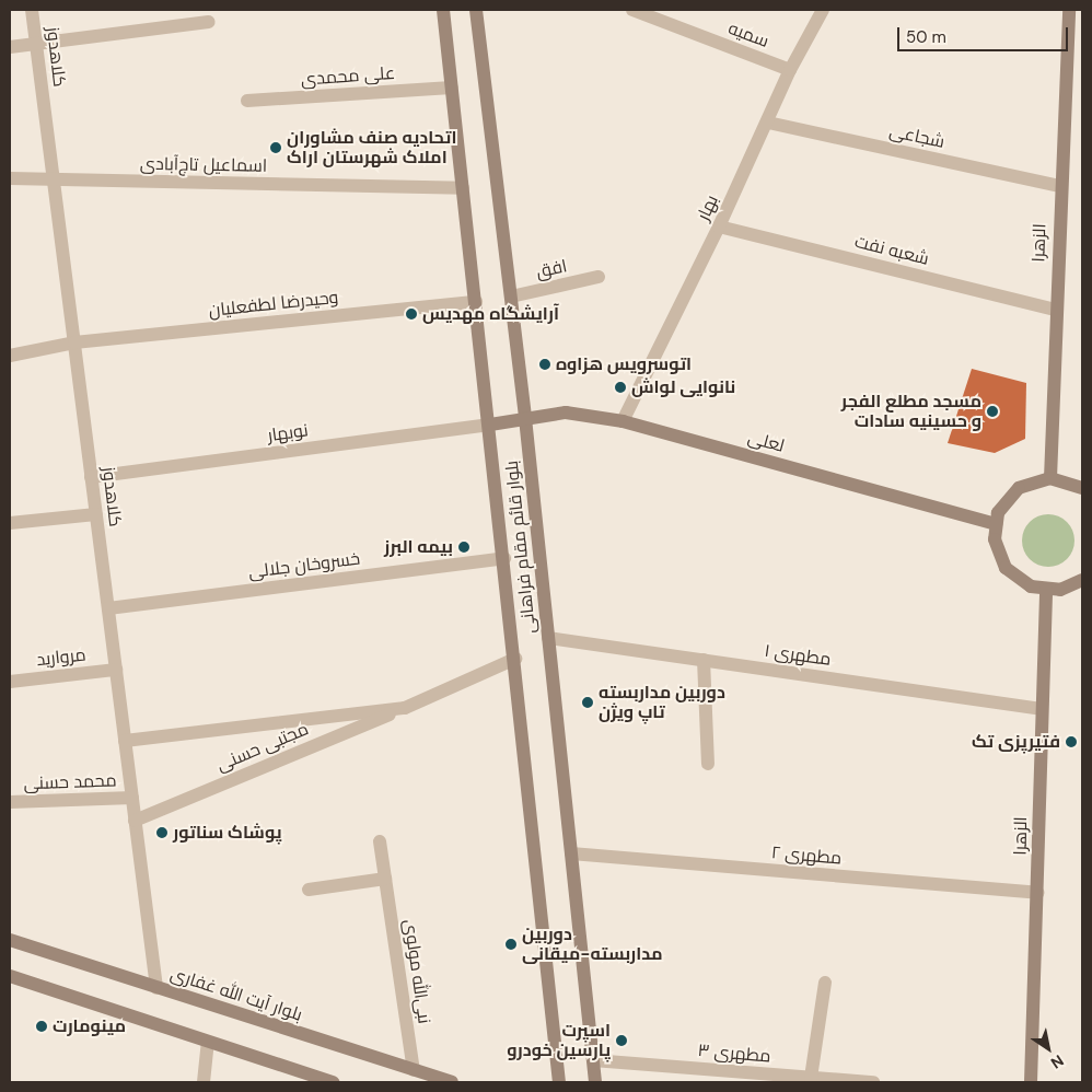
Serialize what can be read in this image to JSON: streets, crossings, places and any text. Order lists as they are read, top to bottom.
{
  "streets": {
    "main road": [
      "الزهرا",
      "لعلی",
      "بلوار قائم مقام فراهانی",
      "بلوار آیت الله غفاری"
    ],
    "street": [
      "سمیه",
      "کلاهدوز",
      "علی محمدی",
      "شجاعی",
      "اسماعیل تاج‌آبادی",
      "بهار",
      "شعبه نفت",
      "افق",
      "وحیدرضا لطفعلیان",
      "نوبهار",
      "خسروخان جلالی",
      "مطهری ۱",
      "مروارید",
      "مجتبی حسنی",
      "محمد حسنی",
      "مطهری ۲",
      "نبی‌الله مولوی",
      "مطهری ۳"
    ]
  },
  "crossings": [
    ["سمیه", "بهار"],
    ["کلاهدوز", "اسماعیل تاج‌آبادی"],
    ["کلاهدوز", "وحیدرضا لطفعلیان"],
    ["کلاهدوز", "نوبهار"],
    ["کلاهدوز", "خسروخان جلالی"],
    ["کلاهدوز", "مروارید"],
    ["کلاهدوز", "مجتبی حسنی"],
    ["کلاهدوز", "محمد حسنی"],
    ["کلاهدوز", "بلوار آیت الله غفاری"],
    ["علی محمدی", "بلوار قائم مقام فراهانی"],
    ["شجاعی", "بهار"],
    ["شجاعی", "الزهرا"],
    ["اسماعیل تاج‌آبادی", "بلوار قائم مقام فراهانی"],
    ["بهار", "شعبه نفت"],
    ["بهار", "لعلی"],
    ["الزهرا", "شعبه نفت"],
    ["الزهرا", "مطهری ۱"],
    ["الزهرا", "مطهری ۲"],
    ["افق", "بلوار قائم مقام فراهانی"],
    ["وحیدرضا لطفعلیان", "بلوار قائم مقام فراهانی"],
    ["نوبهار", "لعلی"],
    ["نوبهار", "بلوار قائم مقام فراهانی"],
    ["لعلی", "بلوار قائم مقام فراهانی"],
    ["بلوار قائم مقام فراهانی", "خسروخان جلالی"],
    ["بلوار قائم مقام فراهانی", "مطهری ۱"],
    ["بلوار قائم مقام فراهانی", "مجتبی حسنی"],
    ["بلوار قائم مقام فراهانی", "مطهری ۲"],
    ["بلوار قائم مقام فراهانی", "مطهری ۳"],
    ["نبی‌الله مولوی", "بلوار آیت الله غفاری"]
  ],
  "places": [
    "اتحادیه صنف مشاوران املاک شهرستان اراک",
    "آرایشگاه مهدیس",
    "اتوسرویس هزاوه",
    "نانوایی لواش",
    "مسجد مطلع الفجر و حسینیه سادات",
    "بیمه البرز",
    "دوربین مداربسته تاپ ویژن",
    "فتیرپزی تک",
    "پوشاک سناتور",
    "دوربین مداربسته-میقانی",
    "مینومارت",
    "اسپرت پارسین خودرو"
  ],
  "scale_bar": "50 m",
  "north": "bottom right"
}
